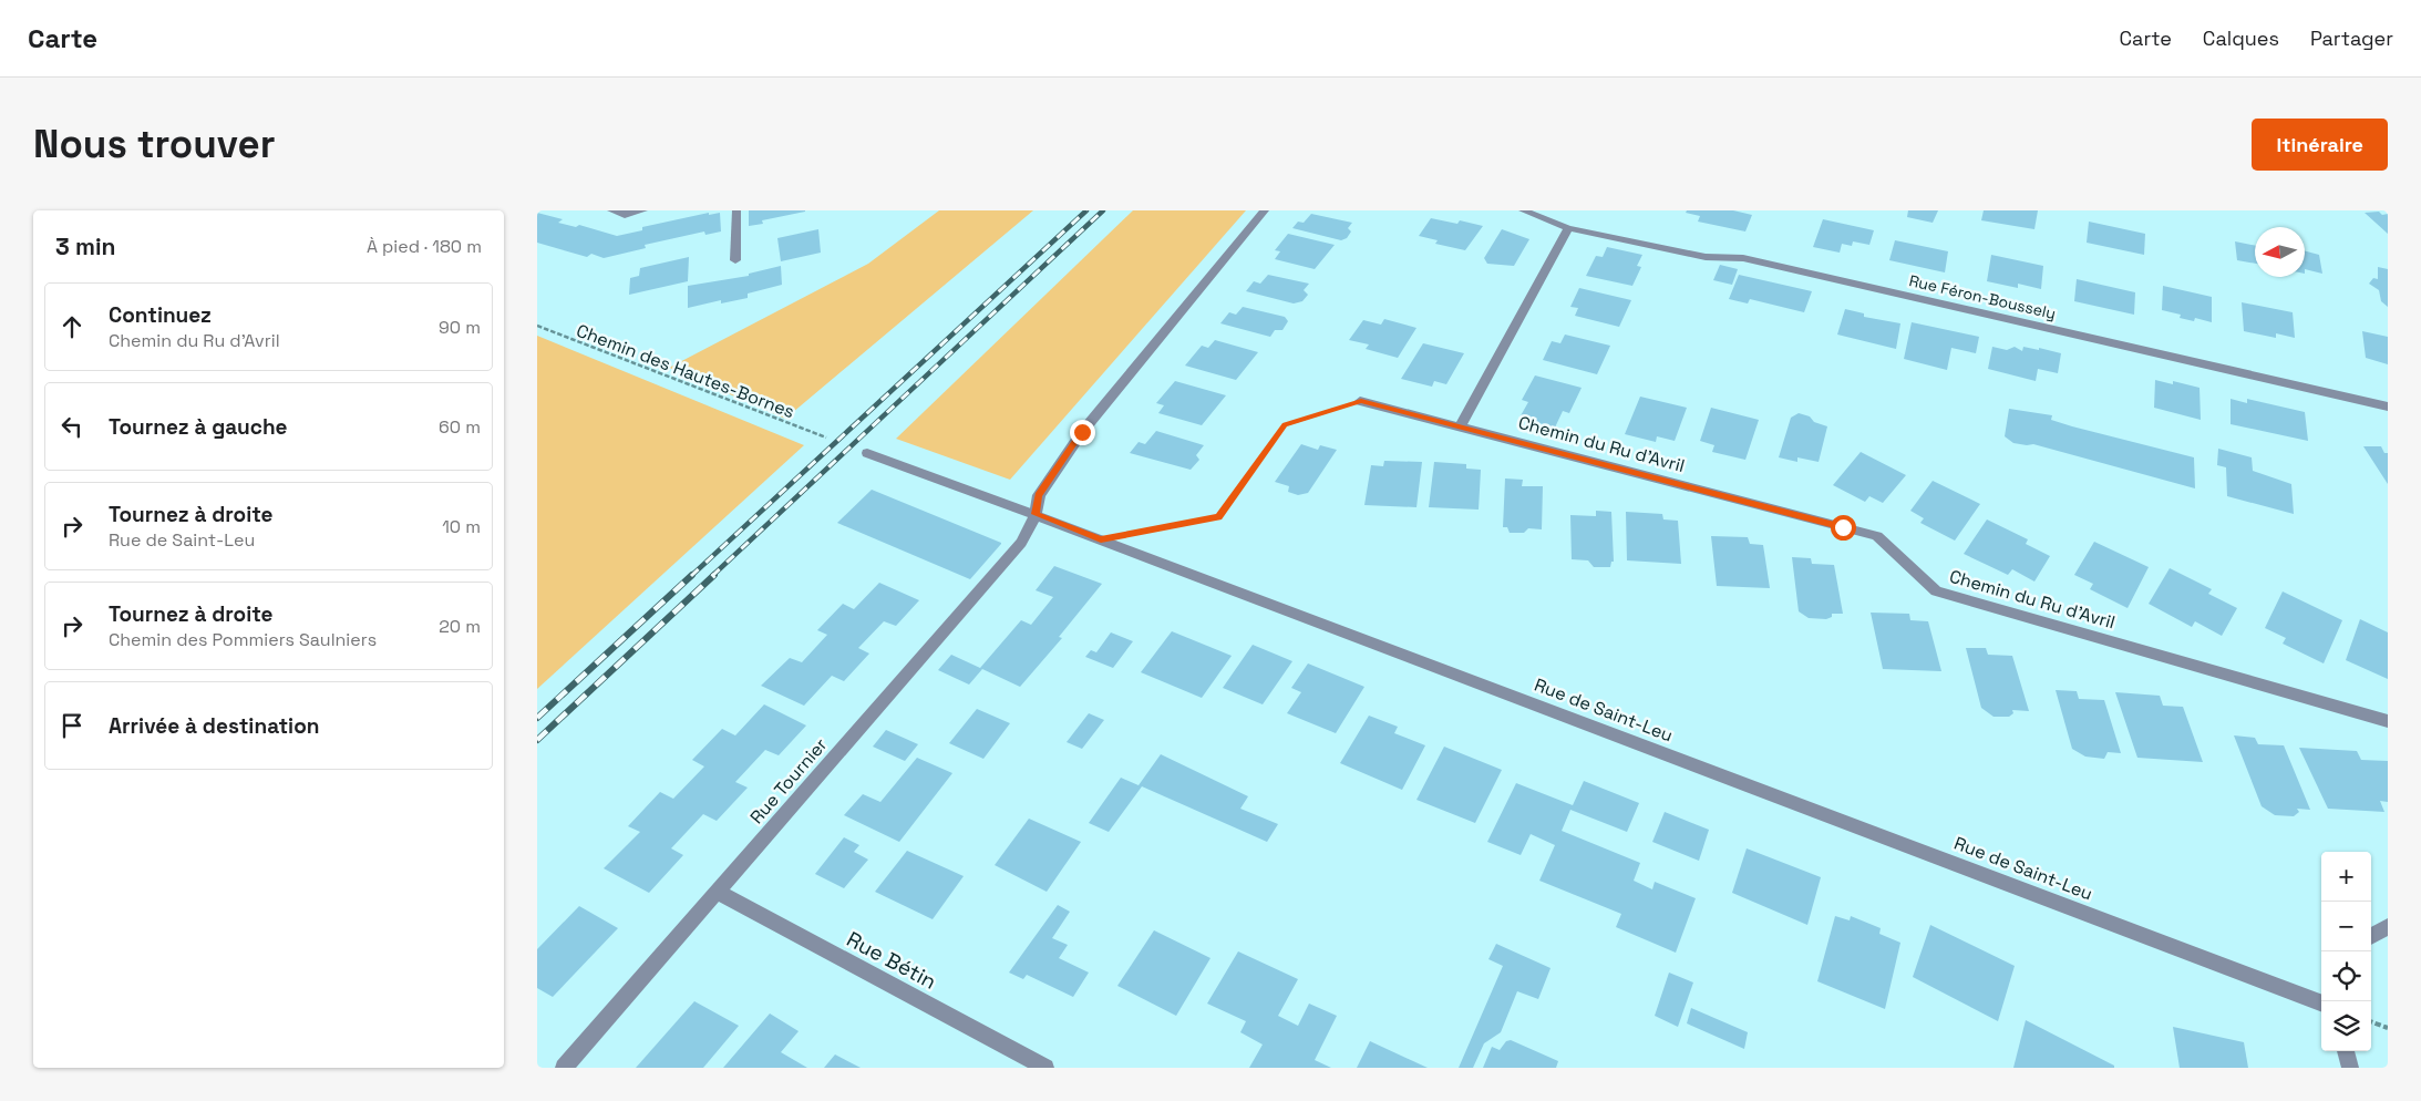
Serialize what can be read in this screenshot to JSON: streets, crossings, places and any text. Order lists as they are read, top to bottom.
{
  "streets": {
    "street": [
      "Rue Féron-Boussely",
      "Chemin du Ru d'Avril",
      "Rue de Saint-Leu",
      "Rue Tournier",
      "Rue Bétin"
    ],
    "path": ["Chemin des Hautes-Bornes"]
  },
  "crossings": [
    ["Rue de Saint-Leu", "Rue Tournier"],
    ["Rue Tournier", "Rue Bétin"]
  ],
  "north": "left",
  "page": {
    "header": "Carte",
    "nav": ["Carte", "Calques", "Partager"],
    "buttons": "Itinéraire",
    "title": "Nous trouver",
    "heading": ["3 min", "À pied · 180 m"],
    "list": [
      ["Continuez", "Chemin du Ru d'Avril", "90 m"],
      ["Tournez à gauche", "60 m"],
      ["Tournez à droite", "Rue de Saint-Leu", "10 m"],
      ["Tournez à droite", "Chemin des Pommiers Saulniers", "20 m"],
      "Arrivée à destination"
    ],
    "map_buttons": ["+", "−"]
  }
}
